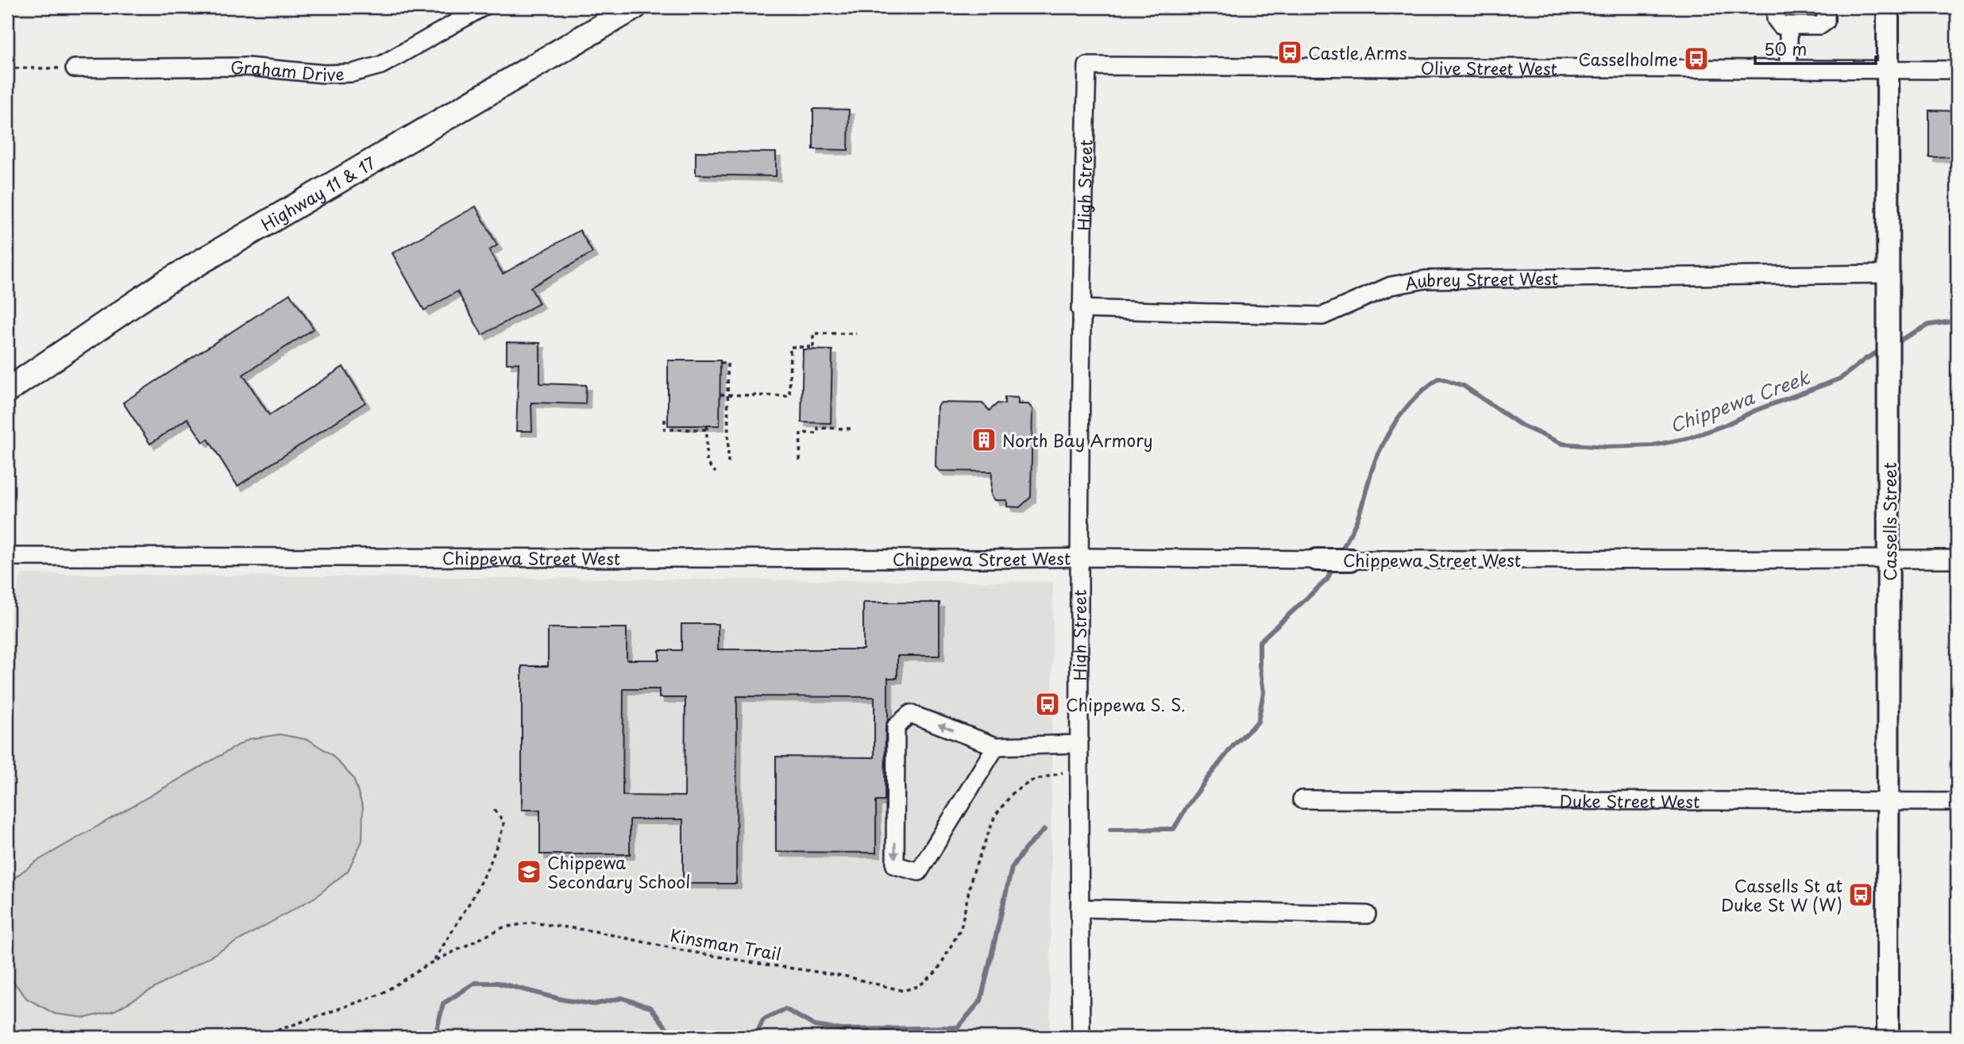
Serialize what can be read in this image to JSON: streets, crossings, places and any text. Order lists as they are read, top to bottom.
{
  "streets": {
    "highway": ["Highway 11 & 17"],
    "main road": ["Cassells Street", "Chippewa Street West"],
    "street": [
      "Olive Street West",
      "Graham Drive",
      "High Street",
      "Aubrey Street West",
      "Duke Street West"
    ],
    "path": ["Kinsman Trail"]
  },
  "crossings": [
    ["Olive Street West", "High Street"],
    ["Olive Street West", "Cassells Street"],
    ["High Street", "Aubrey Street West"],
    ["High Street", "Chippewa Street West"],
    ["High Street", "Kinsman Trail"],
    ["Aubrey Street West", "Cassells Street"],
    ["Cassells Street", "Chippewa Street West"],
    ["Cassells Street", "Duke Street West"]
  ],
  "water": ["Chippewa Creek"],
  "places": {
    "bus stop": [
      "Castle Arms",
      "Casselholme",
      "Chippewa S. S.",
      "Cassells St at Duke St W (W)"
    ],
    "building": ["North Bay Armory"],
    "school or university": ["Chippewa Secondary School"]
  },
  "scale_bar": "50 m"
}
